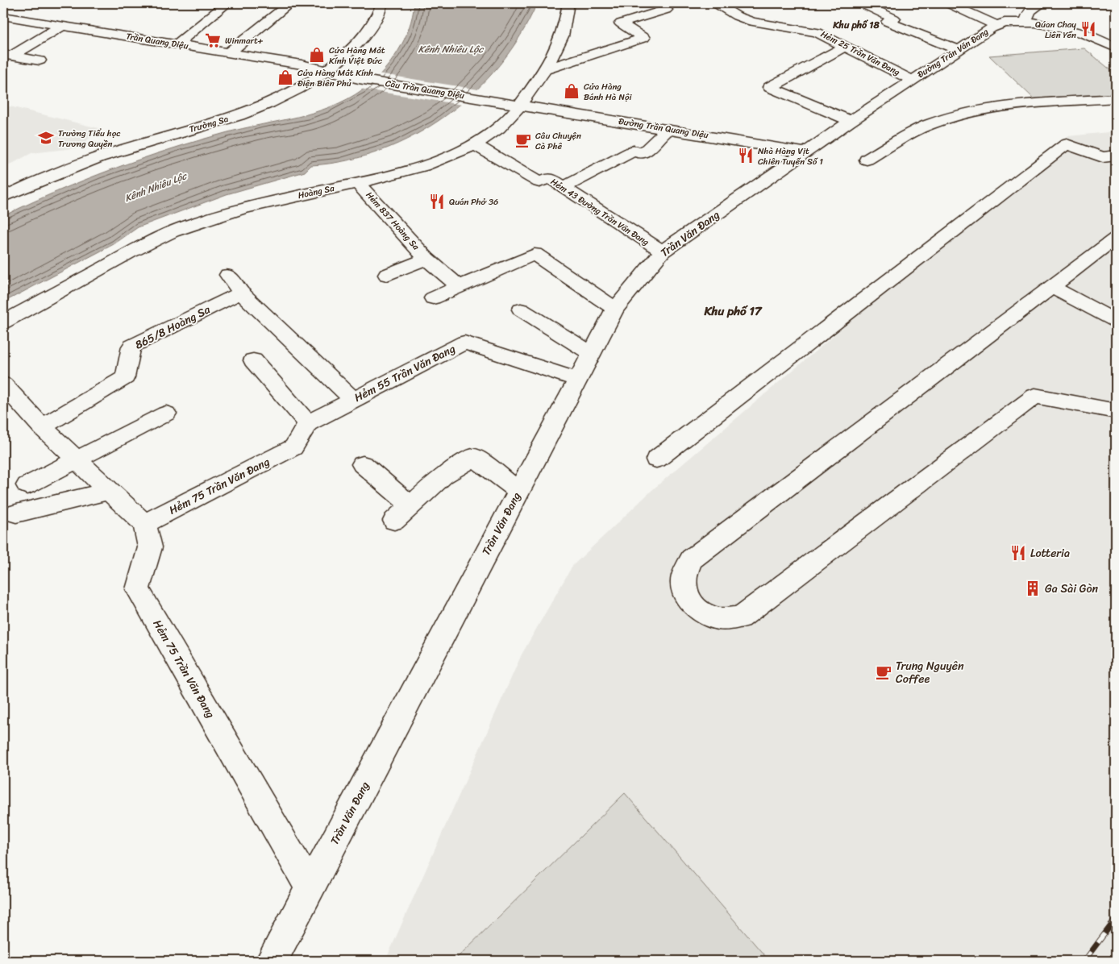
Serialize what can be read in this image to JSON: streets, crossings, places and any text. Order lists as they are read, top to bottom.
{
  "streets": {
    "street": [
      "Trần Quang Diệu",
      "Hẻm 25 Trần Văn Đang",
      "Đường Trần Văn Đang",
      "Cầu Trần Quang Diệu",
      "Trường Sa",
      "Đường Trần Quang Diệu",
      "Hoàng Sa",
      "Hẻm 43 Đường Trần Văn Ðang",
      "Hẻm 837 Hoàng Sa",
      "Trần Văn Ðang",
      "865/8 Hoàng Sa",
      "Hẻm 55 Trần Văn Đang",
      "Hẻm 75 Trần Văn Đang",
      "Hẻm 75 Trần Văn Ðang"
    ]
  },
  "crossings": [
    ["Trần Quang Diệu", "Cầu Trần Quang Diệu"],
    ["Trần Quang Diệu", "Trường Sa"],
    ["Hẻm 25 Trần Văn Đang", "Đường Trần Văn Đang"],
    ["Đường Trần Văn Đang", "Đường Trần Quang Diệu"],
    ["Đường Trần Văn Đang", "Trần Văn Ðang"],
    ["Cầu Trần Quang Diệu", "Đường Trần Quang Diệu"],
    ["Cầu Trần Quang Diệu", "Hoàng Sa"],
    ["Đường Trần Quang Diệu", "Hoàng Sa"],
    ["Đường Trần Quang Diệu", "Trần Văn Ðang"],
    ["Hoàng Sa", "Hẻm 43 Đường Trần Văn Ðang"],
    ["Hoàng Sa", "Hẻm 837 Hoàng Sa"],
    ["Hẻm 43 Đường Trần Văn Ðang", "Trần Văn Ðang"],
    ["Trần Văn Ðang", "Hẻm 55 Trần Văn Đang"],
    ["Trần Văn Ðang", "Hẻm 75 Trần Văn Ðang"],
    ["Hẻm 55 Trần Văn Đang", "Hẻm 75 Trần Văn Đang"],
    ["Hẻm 75 Trần Văn Đang", "Hẻm 75 Trần Văn Ðang"]
  ],
  "districts": ["Khu phố 18", "Khu phố 17"],
  "water": ["Kênh Nhiêu Lộc"],
  "places": {
    "restaurant": [
      "Qúan Chay Liên Yến",
      "Nhà Hàng Vịt Chiên Tuyến Số 1",
      "Quán Phở 36",
      "Lotteria"
    ],
    "supermarket": ["Winmart+"],
    "shop": ["Cửa Hàng Mắt Kính Việt Đức", "Cửa Hàng Mắt Kính Điện Biên Phủ", "Cửa Hàng Bánh Hà Nội"],
    "school or university": ["Trường Tiểu học Trương Quyền"],
    "cafe": ["Câu Chuyện Cà Phê", "Trung Nguyên Coffee"],
    "building": ["Ga Sài Gòn"]
  }
}
